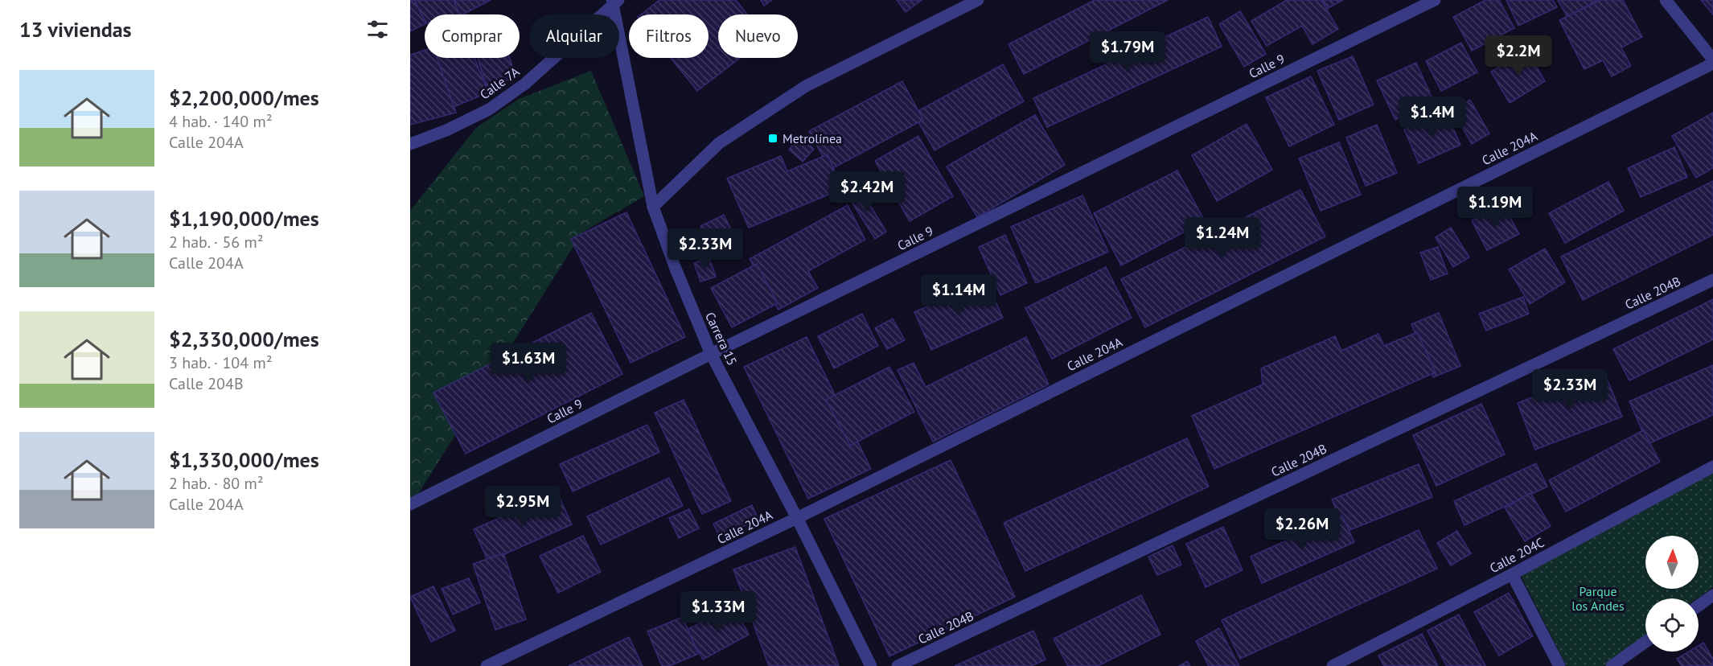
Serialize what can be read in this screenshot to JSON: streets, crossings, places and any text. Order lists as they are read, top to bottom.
{
  "streets": {
    "street": [
      "Calle 9",
      "Calle 7A",
      "Calle 204A",
      "Calle 204B",
      "Carrera 15",
      "Calle 204C"
    ]
  },
  "crossings": [
    ["Calle 9", "Carrera 15"],
    ["Calle 7A", "Carrera 15"],
    ["Calle 204A", "Carrera 15"]
  ],
  "parks": ["Parque los Andes"],
  "places": {
    "transit": ["Metrolínea"]
  },
  "north": "top",
  "page": {
    "heading": "13 viviendas",
    "chip": [
      "Comprar",
      "Alquilar",
      "Filtros",
      "Nuevo"
    ],
    "price": [
      "$1.79M",
      "$2.2M",
      "$1.4M",
      "$2.42M",
      "$1.19M",
      "$1.24M",
      "$2.33M",
      "$1.14M",
      "$1.63M",
      "$2.33M",
      "$2.95M",
      "$2.26M",
      "$1.33M"
    ],
    "list": [
      {
        "name": "$2,200,000/mes",
        "note": "4 hab. · 140 m² · Calle 204A"
      },
      {
        "name": "$1,190,000/mes",
        "note": "2 hab. · 56 m² · Calle 204A"
      },
      {
        "name": "$2,330,000/mes",
        "note": "3 hab. · 104 m² · Calle 204B"
      },
      {
        "name": "$1,330,000/mes",
        "note": "2 hab. · 80 m² · Calle 204A"
      }
    ]
  }
}
